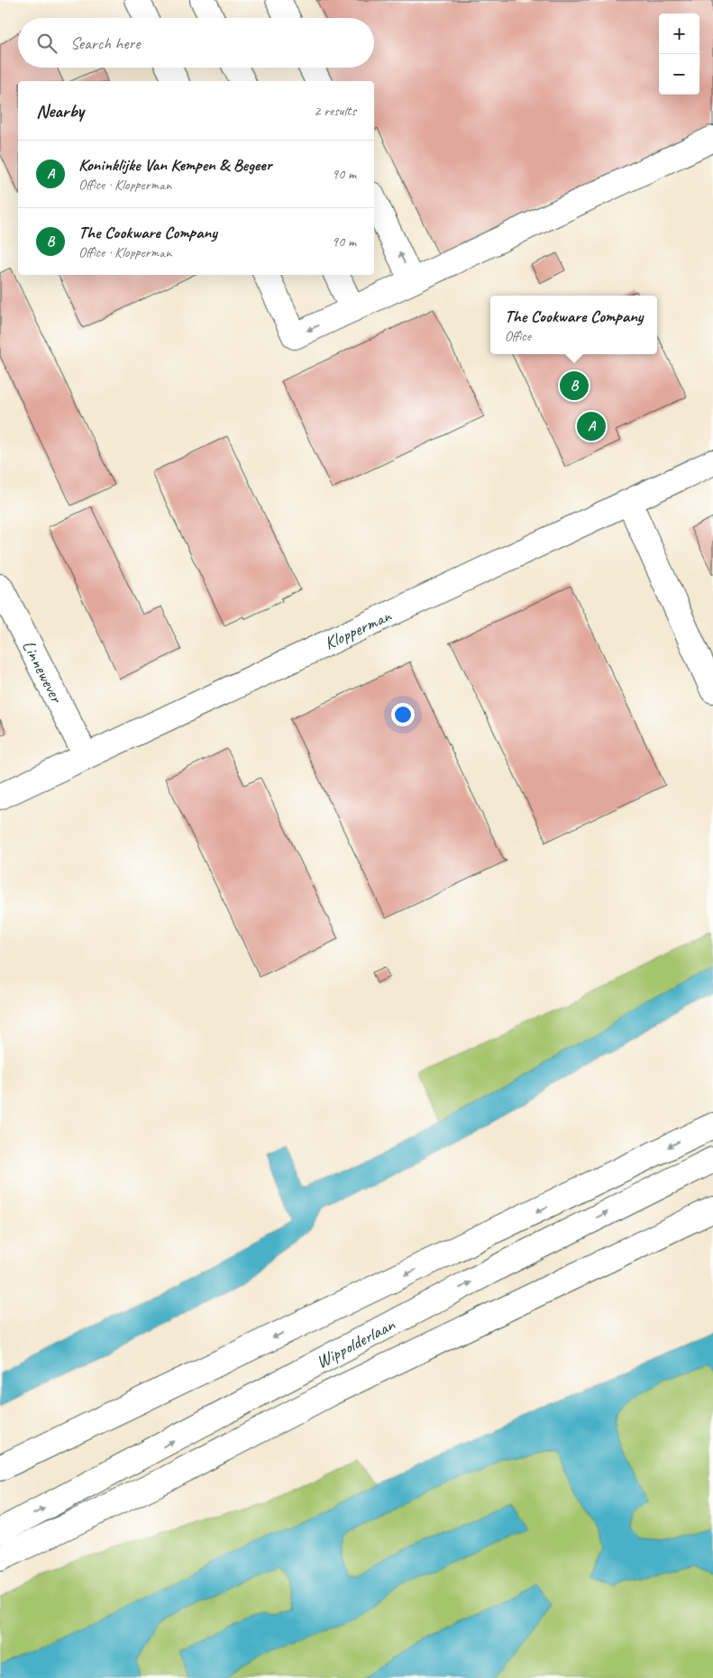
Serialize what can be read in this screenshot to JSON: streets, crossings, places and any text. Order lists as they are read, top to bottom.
{
  "streets": {
    "main road": ["Klopperman", "Linnewever", "Wippolderlaan"]
  },
  "crossings": [
    ["Klopperman", "Linnewever"]
  ],
  "page": {
    "map_buttons": ["+", "−"],
    "search": "Search here",
    "heading": ["Nearby", "2 results"],
    "list": [
      {
        "mark": "A",
        "name": "Koninklijke Van Kempen & Begeer",
        "note": "Office · Klopperman",
        "value": "90 m"
      },
      {
        "mark": "B",
        "name": "The Cookware Company",
        "note": "Office · Klopperman",
        "value": "90 m"
      }
    ],
    "popup": ["The Cookware Company", "Office"],
    "pins": ["B", "A"]
  }
}
